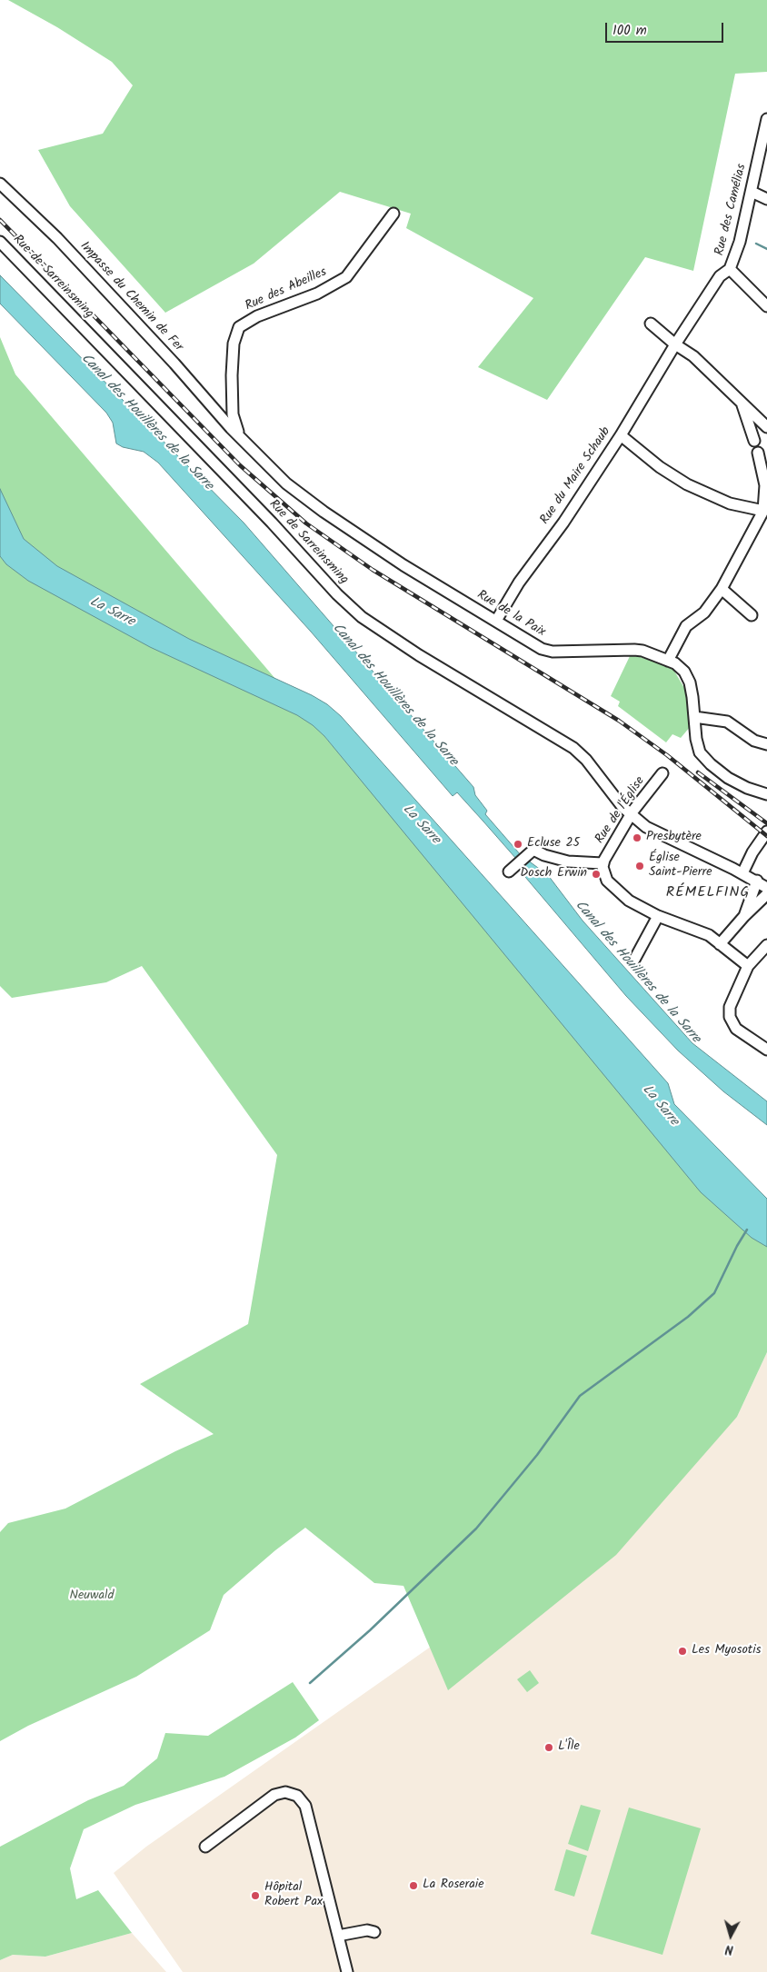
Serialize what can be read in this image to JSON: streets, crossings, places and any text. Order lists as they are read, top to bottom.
{
  "streets": {
    "street": [
      "Rue des Camélias",
      "Rue de Sarreinsming",
      "Rue des Abeilles",
      "Impasse du Chemin de Fer",
      "Rue du Maire Schaub",
      "Rue de la Paix",
      "Rue de l'Église"
    ]
  },
  "crossings": [
    ["Rue des Camélias", "Rue du Maire Schaub"],
    ["Rue de Sarreinsming", "Rue de l'Église"],
    ["Rue des Abeilles", "Impasse du Chemin de Fer"],
    ["Rue des Abeilles", "Rue de la Paix"],
    ["Impasse du Chemin de Fer", "Rue de la Paix"],
    ["Rue du Maire Schaub", "Rue de la Paix"]
  ],
  "districts": ["RÉMELFING"],
  "water": ["Canal des Houillères de la Sarre", "La Sarre"],
  "parks": ["Neuwald"],
  "places": [
    "Presbytère",
    "Ecluse 25",
    "Église Saint-Pierre",
    "Dosch Erwin",
    "Les Myosotis",
    "L'Île",
    "La Roseraie",
    "Hôpital Robert Pax"
  ],
  "scale_bar": "100 m",
  "north": "bottom"
}
